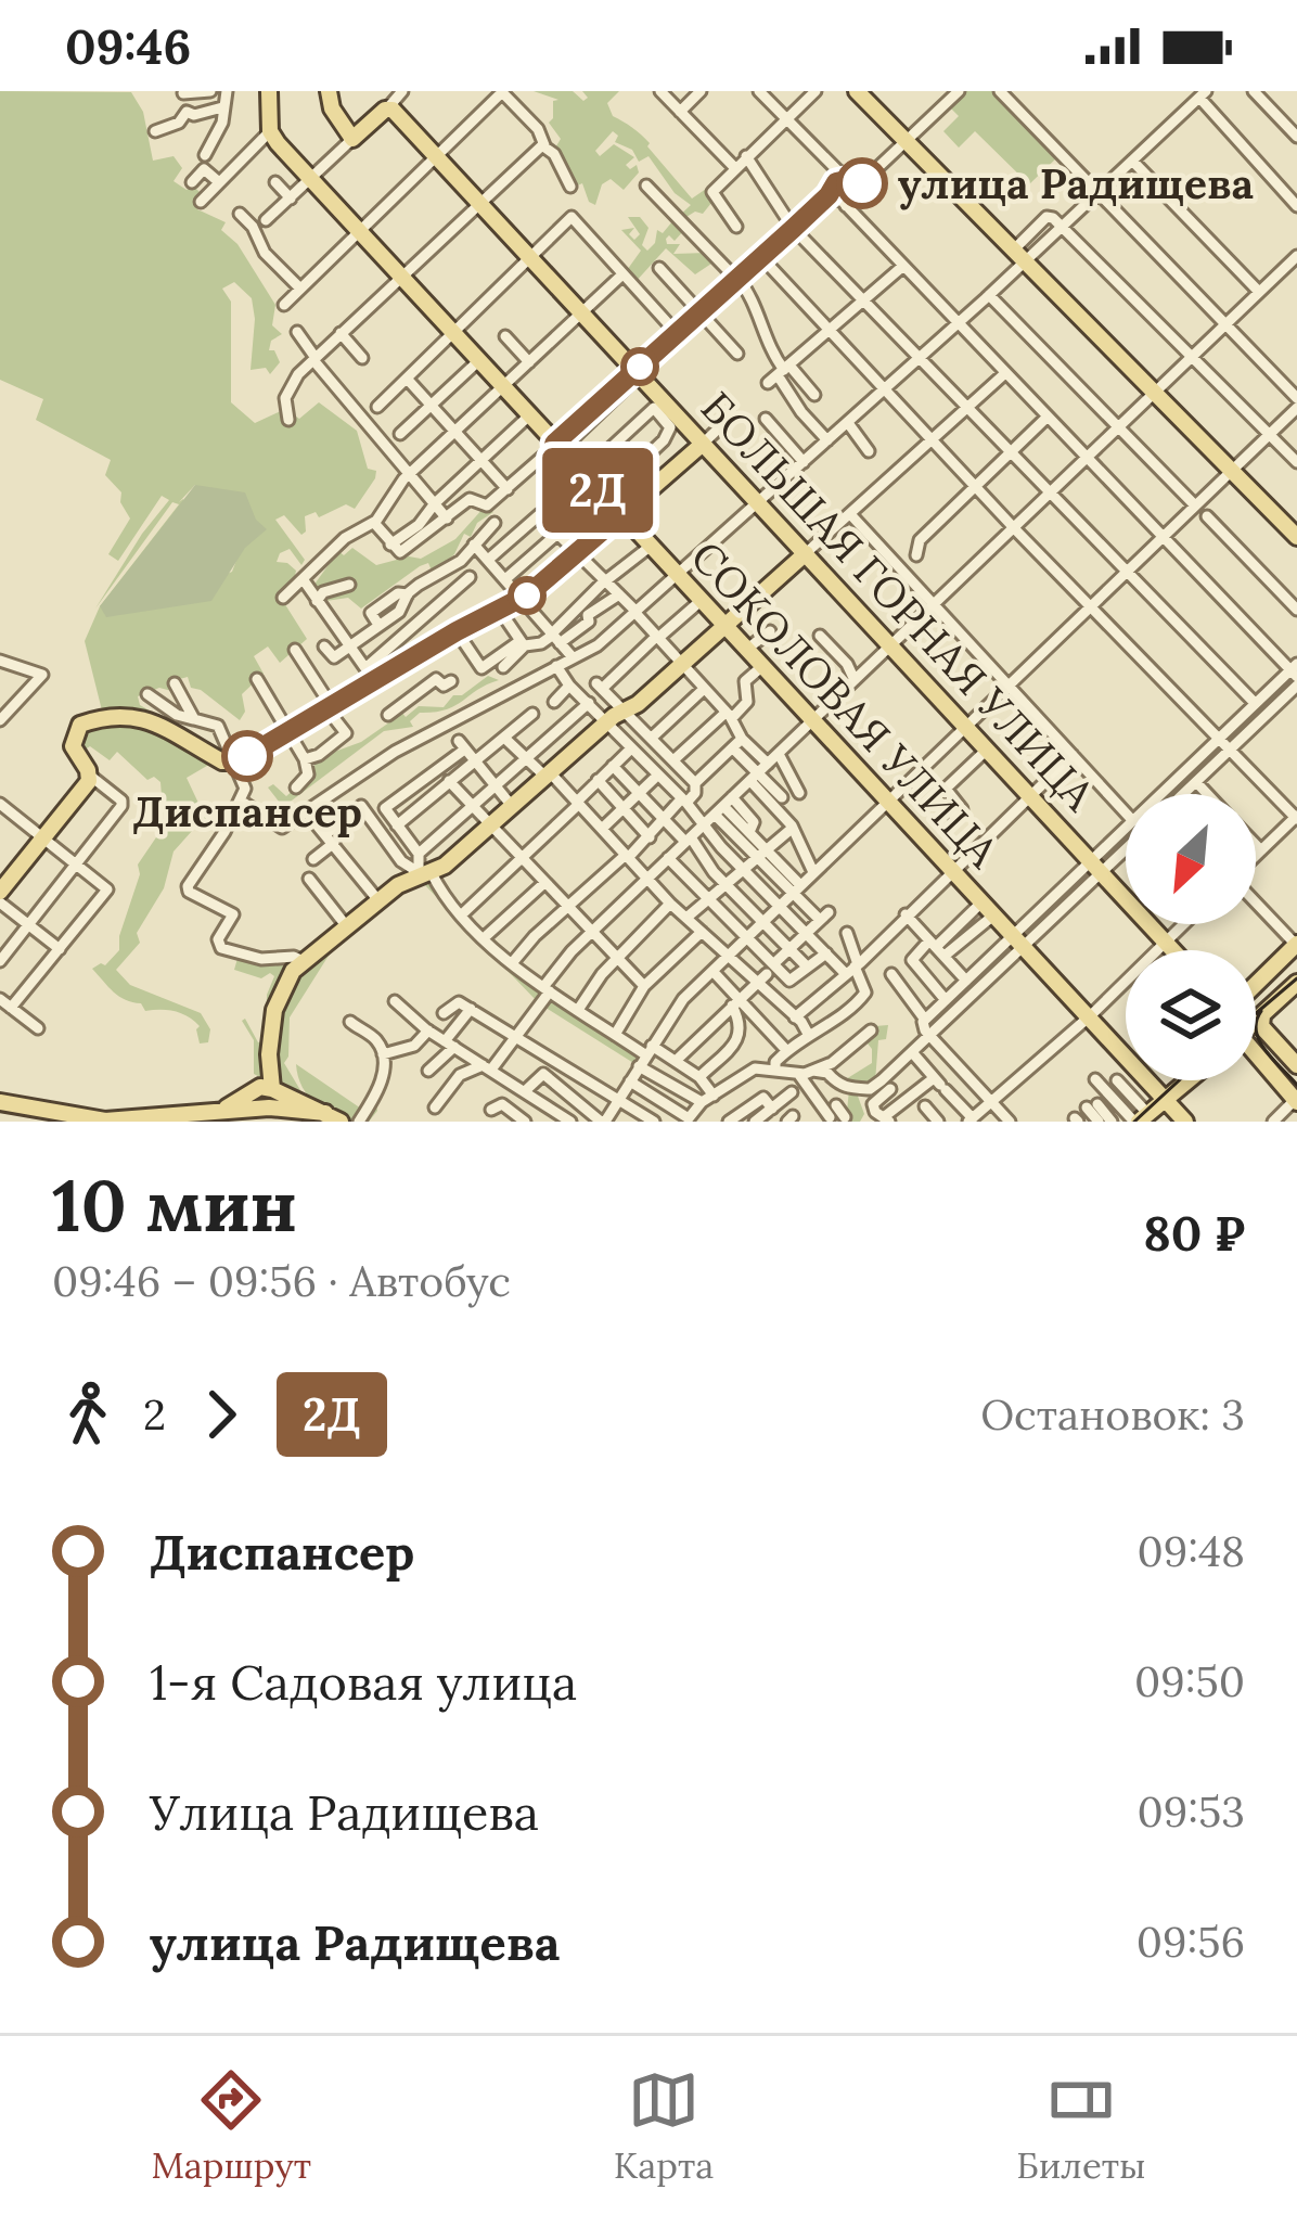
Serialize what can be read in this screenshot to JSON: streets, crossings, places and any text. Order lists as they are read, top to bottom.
{
  "streets": {
    "main road": ["БОЛЬШАЯ ГОРНАЯ УЛИЦА", "СОКОЛОВАЯ УЛИЦА"]
  },
  "places": ["улица Радищева", "Диспансер"],
  "lines": ["bus line 2Д"],
  "north": "bottom left",
  "page": {
    "status": "09:46",
    "on_map": "2Д",
    "heading": ["10 мин", "09:46 – 09:56 · Автобус", "80 ₽"],
    "legs": ["2", "2Д", "Остановок: 3"],
    "list": [
      {
        "name": "Диспансер",
        "value": "09:48"
      },
      {
        "name": "1-я Садовая улица",
        "value": "09:50"
      },
      {
        "name": "Улица Радищева",
        "value": "09:53"
      },
      {
        "name": "улица Радищева",
        "value": "09:56"
      }
    ],
    "tabs": ["Маршрут", "Карта", "Билеты"]
  }
}
